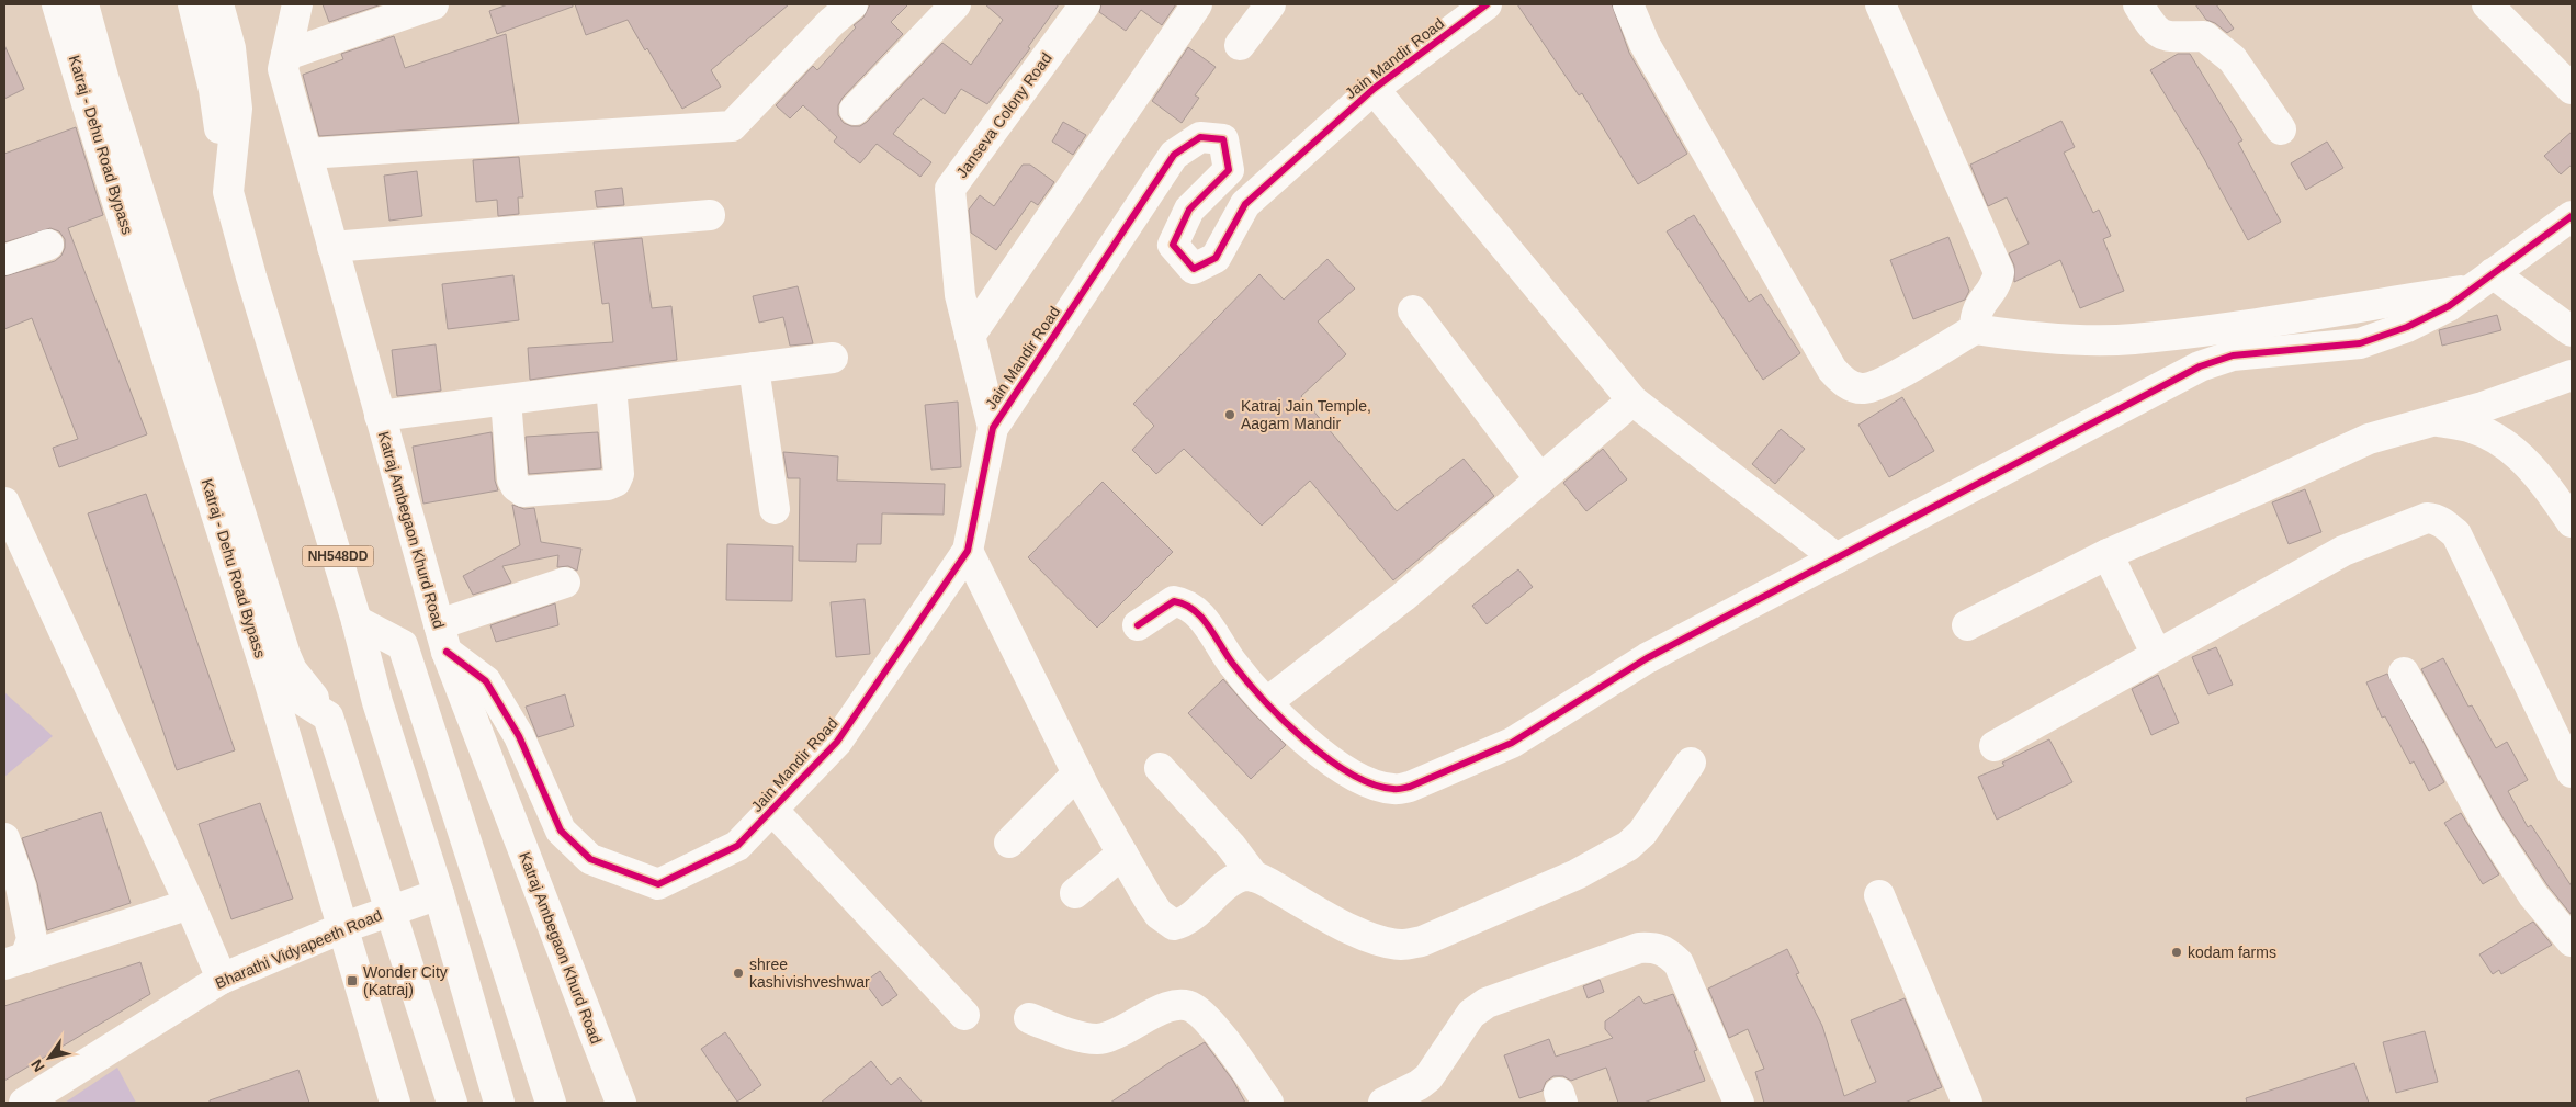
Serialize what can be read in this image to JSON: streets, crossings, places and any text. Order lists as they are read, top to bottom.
{
  "streets": {
    "main road": [
      "Jain Mandir Road",
      "Janseva Colony Road",
      "Katraj - Dehu Road Bypass",
      "Katraj Ambegaon Khurd Road",
      "NH548DD",
      "Bharathi Vidyapeeth Road"
    ]
  },
  "crossings": [
    ["Jain Mandir Road", "Janseva Colony Road"],
    ["Jain Mandir Road", "Katraj Ambegaon Khurd Road"],
    ["NH548DD", "Bharathi Vidyapeeth Road"]
  ],
  "places": {
    "other": ["Katraj Jain Temple, Aagam Mandir", "kodam farms", "shree kashivishveshwar"],
    "transit": ["Wonder City (Katraj)"]
  },
  "north": "bottom left"
}
